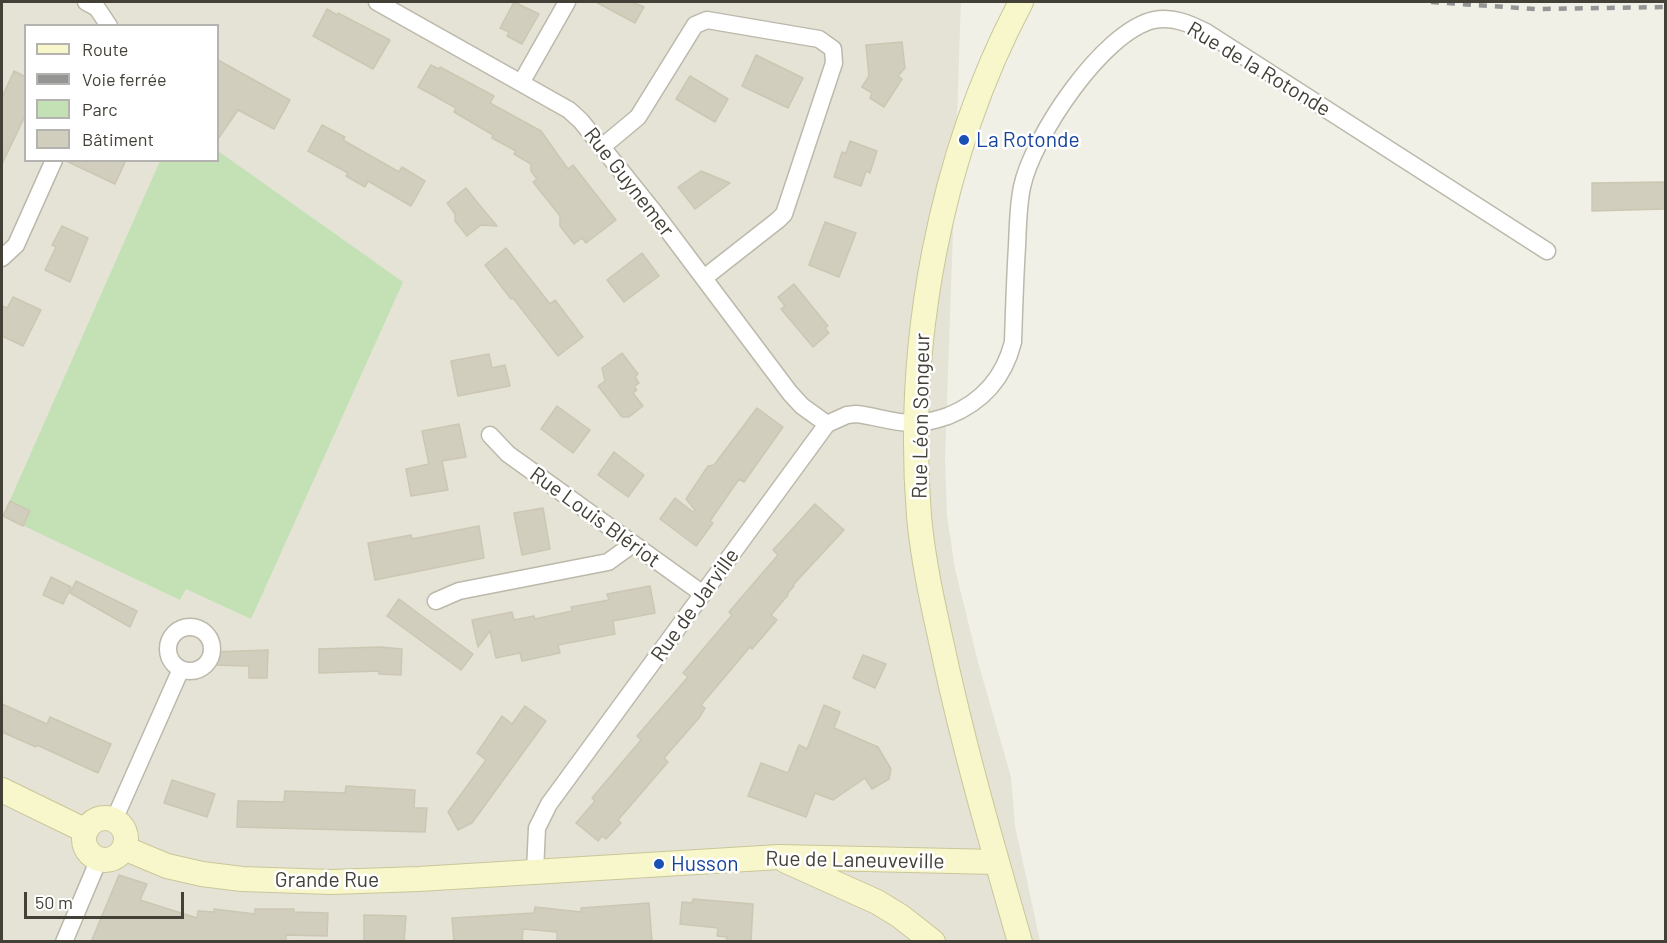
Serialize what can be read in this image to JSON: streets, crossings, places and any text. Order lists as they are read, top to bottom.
{
  "streets": {
    "street": [
      "Rue de la Rotonde",
      "Rue Guynemer",
      "Rue Léon Songeur",
      "Rue Louis Blériot",
      "Rue de Jarville",
      "Rue de Laneuveville",
      "Grande Rue"
    ]
  },
  "crossings": [
    ["Rue de la Rotonde", "Rue Léon Songeur"],
    ["Rue Guynemer", "Rue de Jarville"],
    ["Rue Léon Songeur", "Rue de Laneuveville"],
    ["Rue Louis Blériot", "Rue de Jarville"],
    ["Rue de Jarville", "Rue de Laneuveville"],
    ["Rue de Jarville", "Grande Rue"],
    ["Rue de Laneuveville", "Grande Rue"]
  ],
  "places": ["La Rotonde", "Husson"],
  "legend": [
    "Route",
    "Voie ferrée",
    "Parc",
    "Bâtiment"
  ],
  "scale_bar": "50 m"
}
